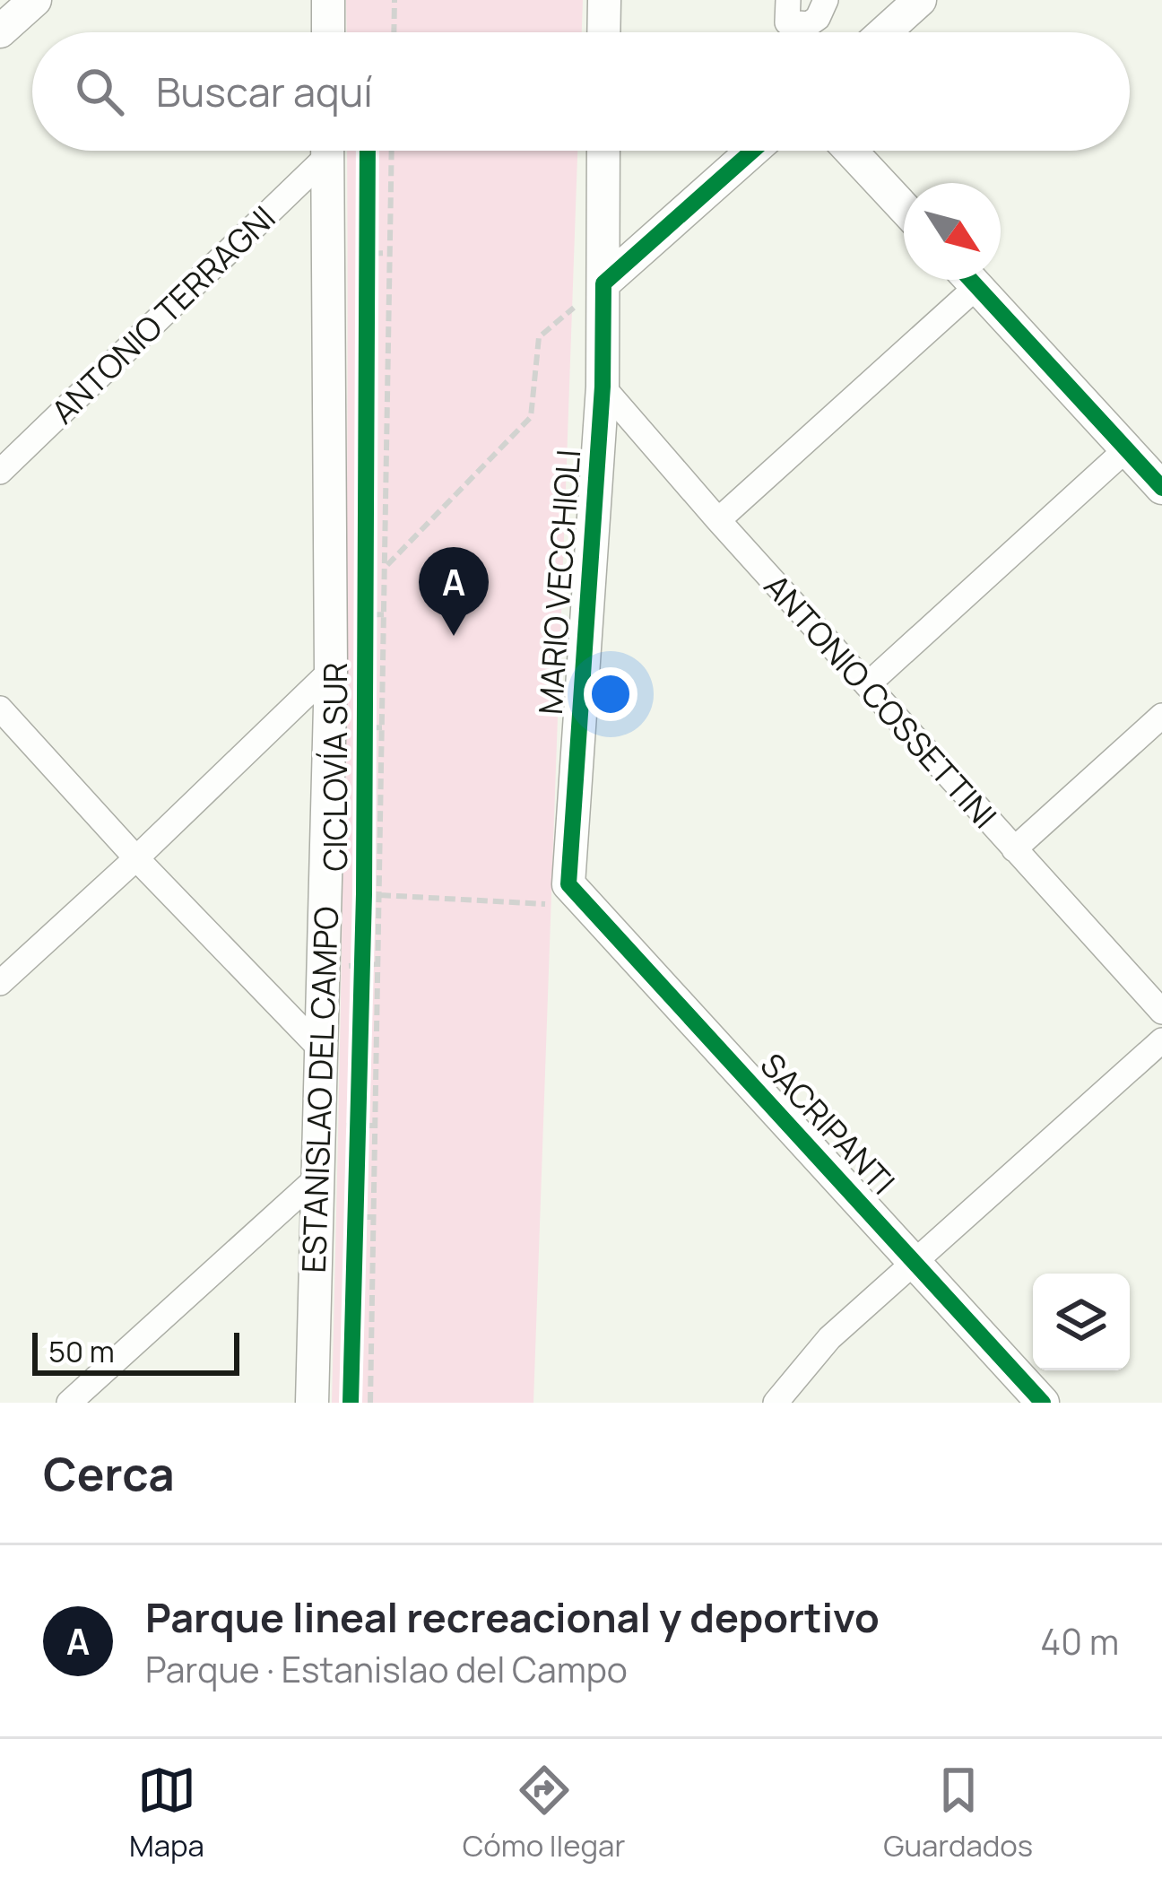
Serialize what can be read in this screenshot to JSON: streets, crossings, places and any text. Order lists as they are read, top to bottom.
{
  "streets": {
    "street": [
      "ANTONIO TERRAGNI",
      "MARIO VECCHIOLI",
      "ANTONIO COSSETTINI",
      "ESTANISLAO DEL CAMPO",
      "SACRIPANTI"
    ],
    "cycle path": ["CICLOVÍA SUR"]
  },
  "crossings": [
    ["MARIO VECCHIOLI", "ANTONIO COSSETTINI"],
    ["MARIO VECCHIOLI", "SACRIPANTI"]
  ],
  "scale_bar": "50 m",
  "north": "bottom right",
  "page": {
    "search": "Buscar aquí",
    "pins": "A",
    "scale": "50 m",
    "heading": "Cerca",
    "list": [
      {
        "mark": "A",
        "name": "Parque lineal recreacional y deportivo",
        "note": "Parque · Estanislao del Campo",
        "value": "40 m"
      }
    ],
    "nav": ["Mapa", "Cómo llegar", "Guardados"]
  }
}
